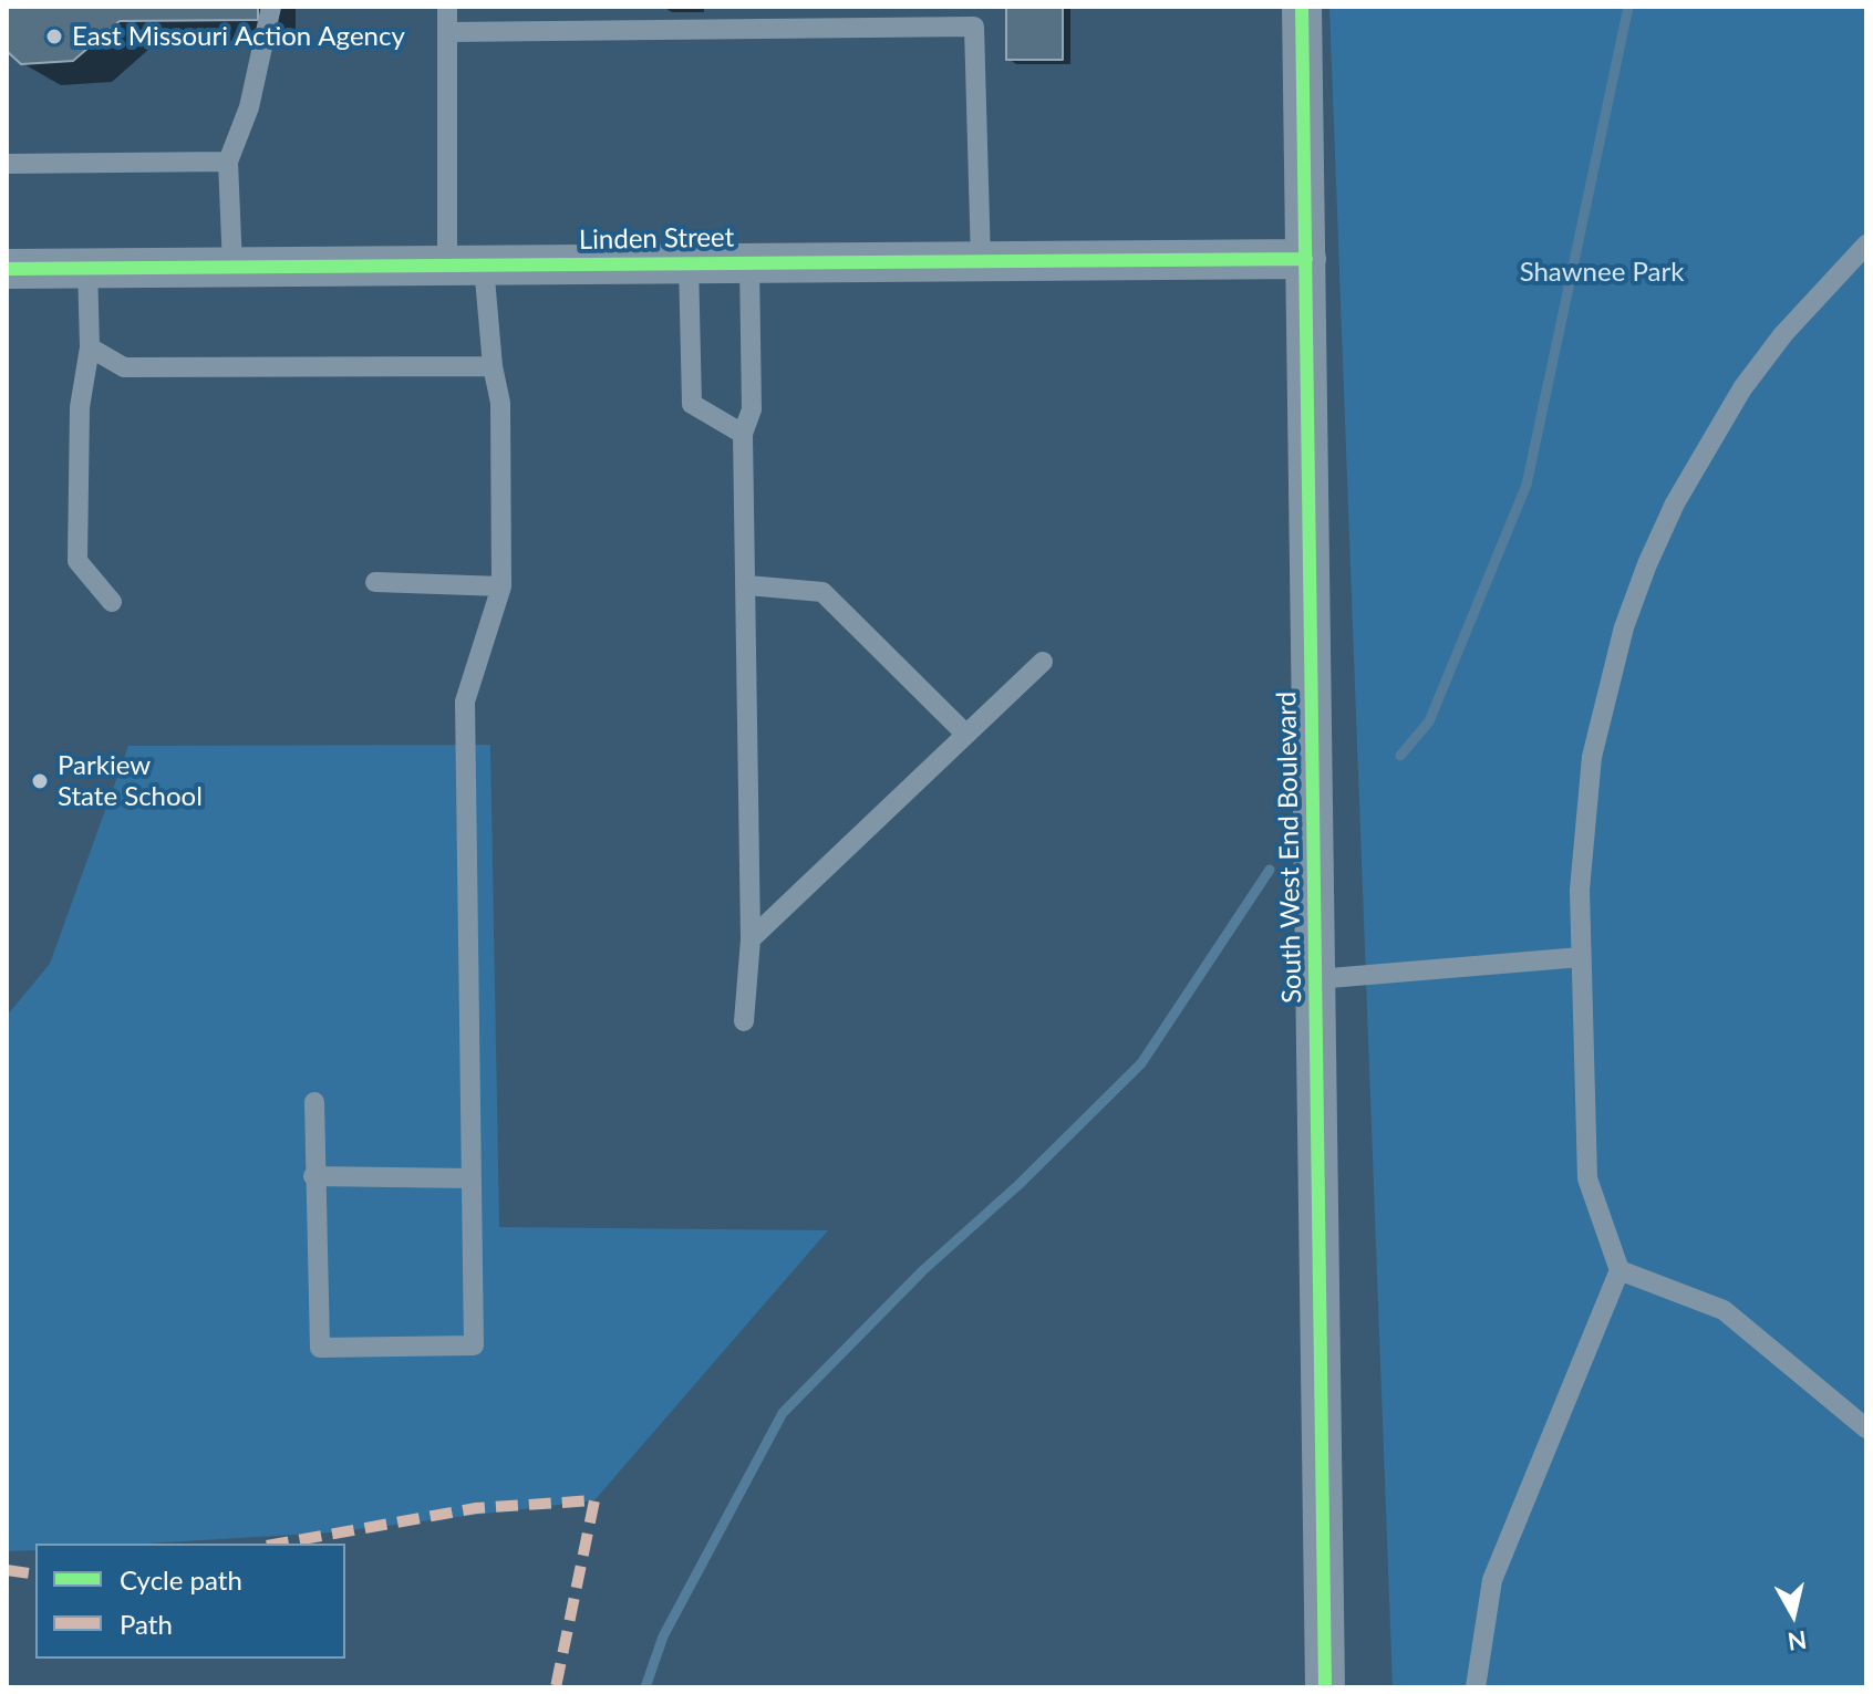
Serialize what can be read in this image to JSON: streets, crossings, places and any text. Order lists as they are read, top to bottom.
{
  "streets": {
    "street": ["Linden Street", "South West End Boulevard"]
  },
  "crossings": [
    ["Linden Street", "South West End Boulevard"]
  ],
  "parks": ["Shawnee Park"],
  "places": ["East Missouri Action Agency", "Parkiew State School"],
  "legend": ["Cycle path", "Path"],
  "north": "bottom"
}
